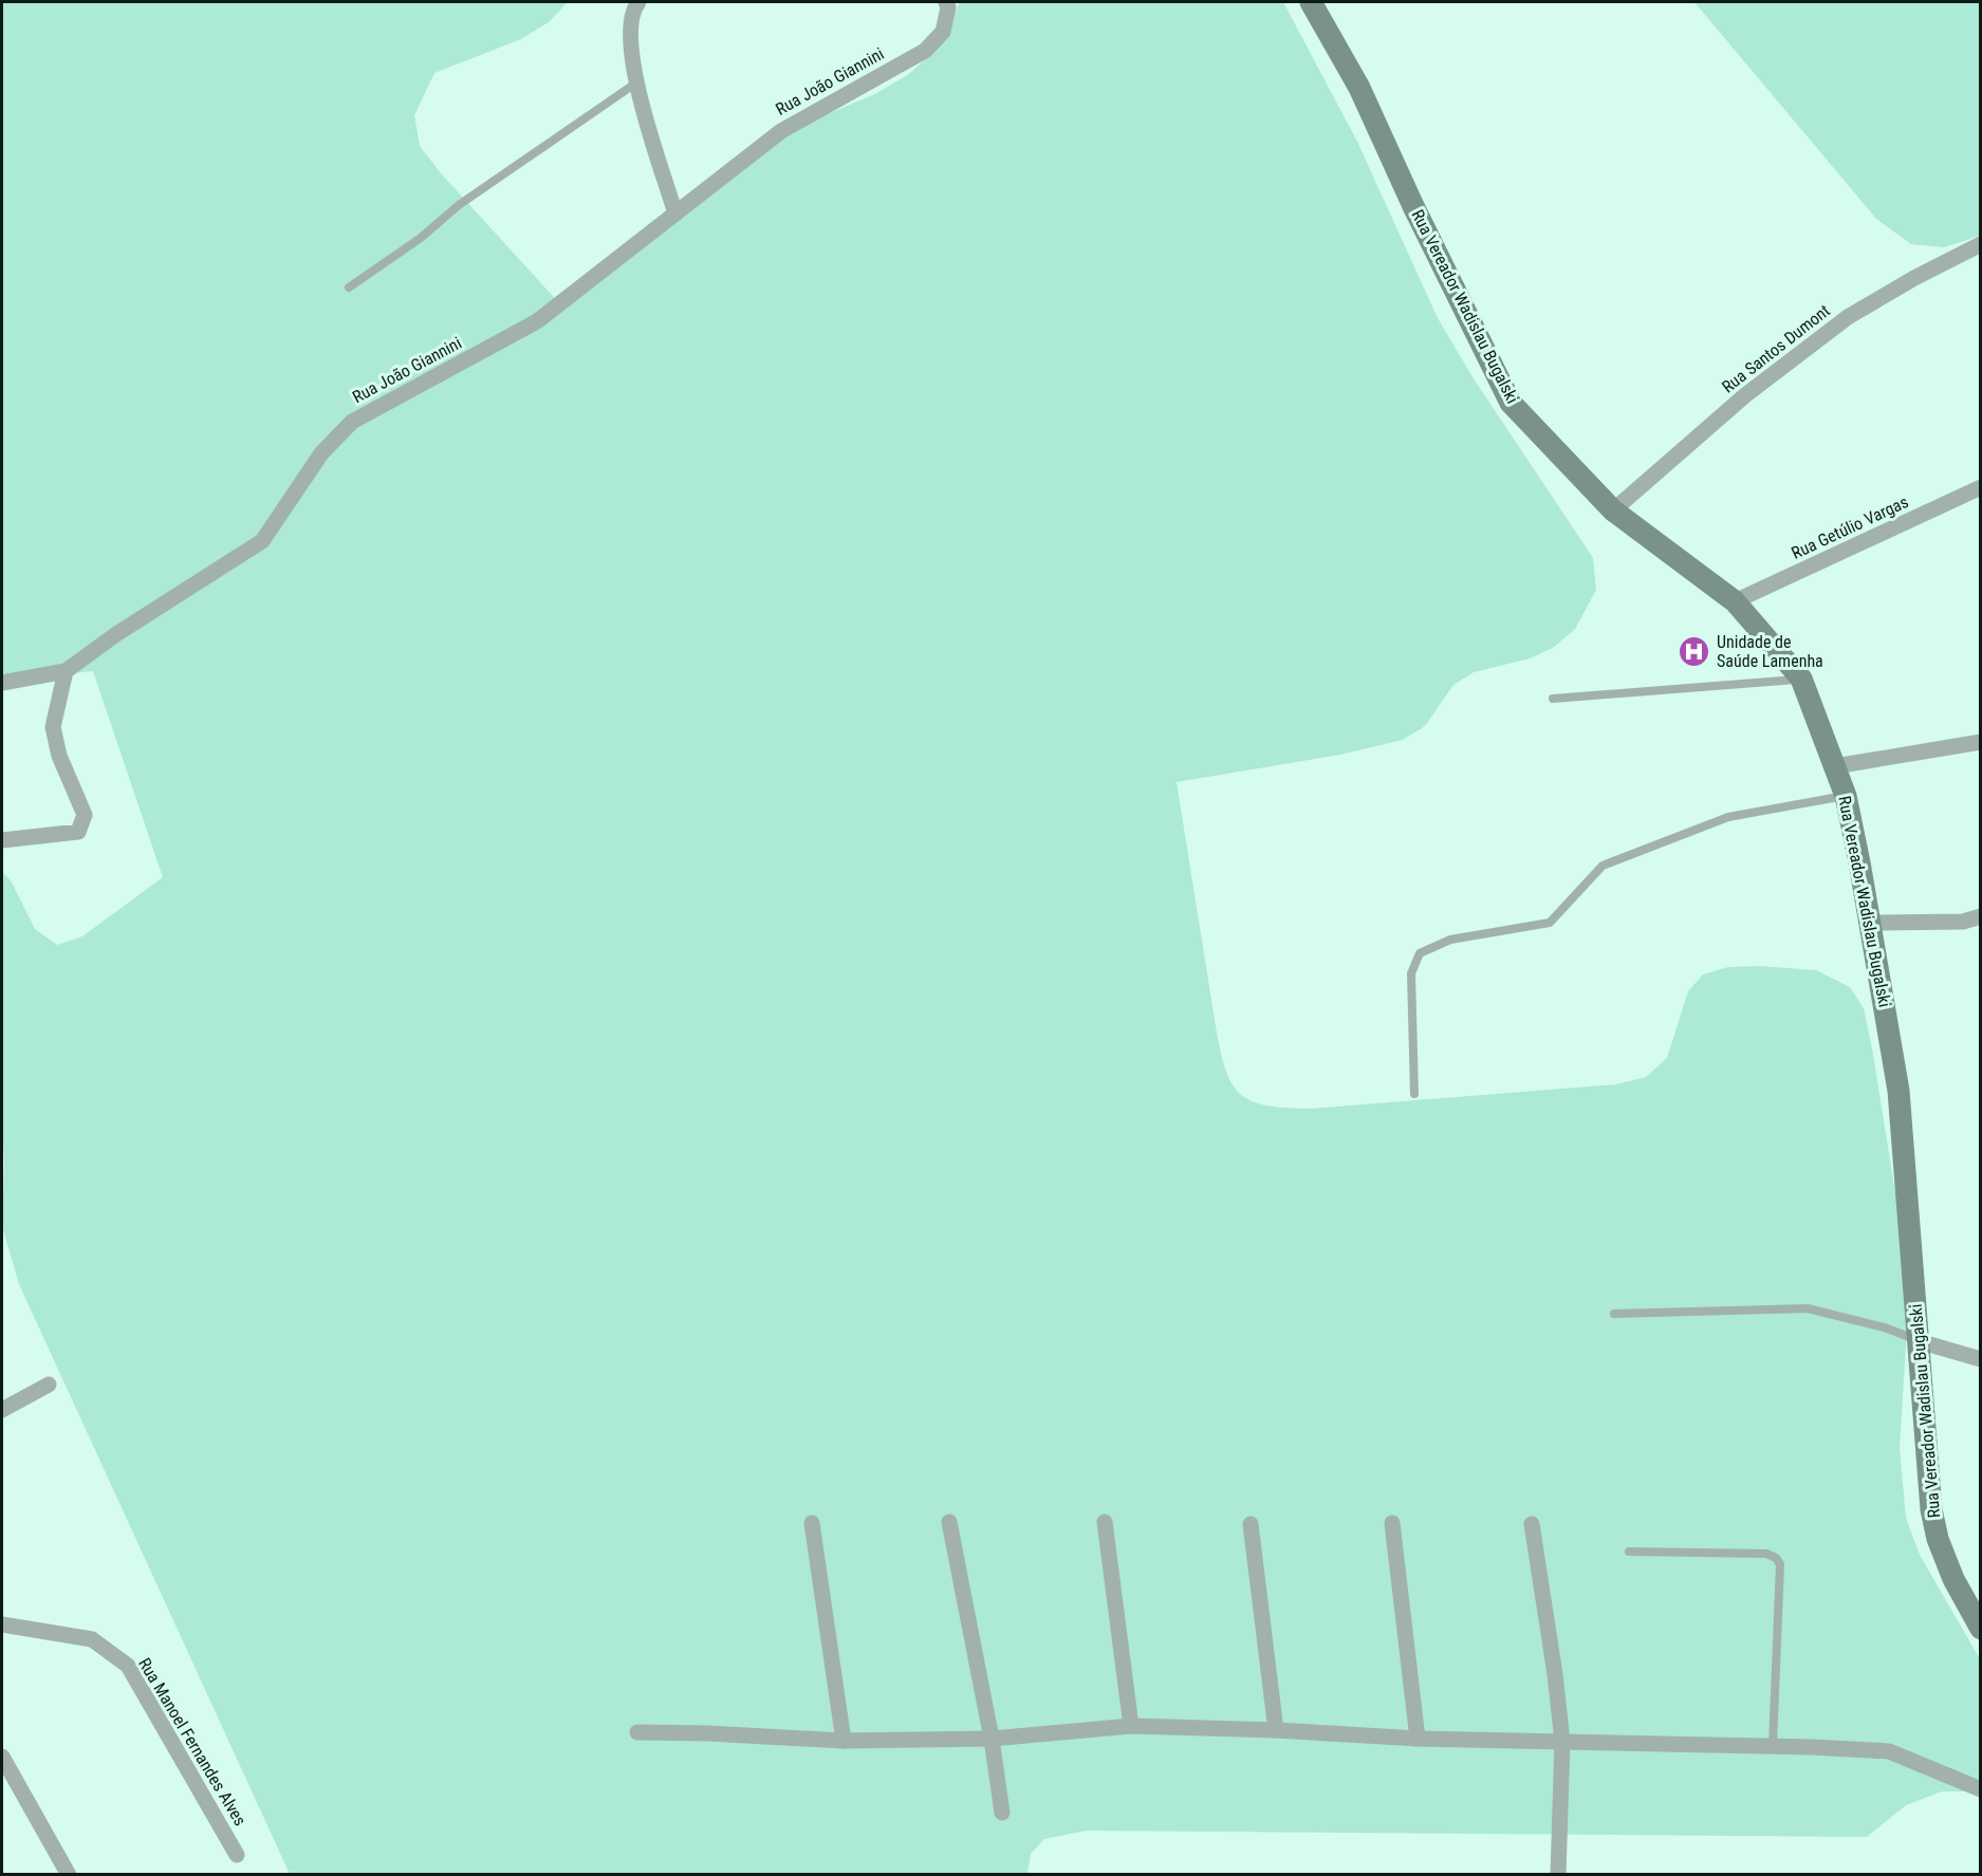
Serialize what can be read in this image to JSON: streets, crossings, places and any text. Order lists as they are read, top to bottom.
{
  "streets": {
    "main road": ["Rua Vereador Wadislau Bugalski"],
    "street": [
      "Rua João Giannini",
      "Rua Santos Dumont",
      "Rua Getúlio Vargas",
      "Rua Manoel Fernandes Alves"
    ]
  },
  "crossings": [
    ["Rua Vereador Wadislau Bugalski", "Rua Santos Dumont"],
    ["Rua Vereador Wadislau Bugalski", "Rua Getúlio Vargas"]
  ],
  "places": {
    "hospital": ["Unidade de Saúde Lamenha"]
  }
}
